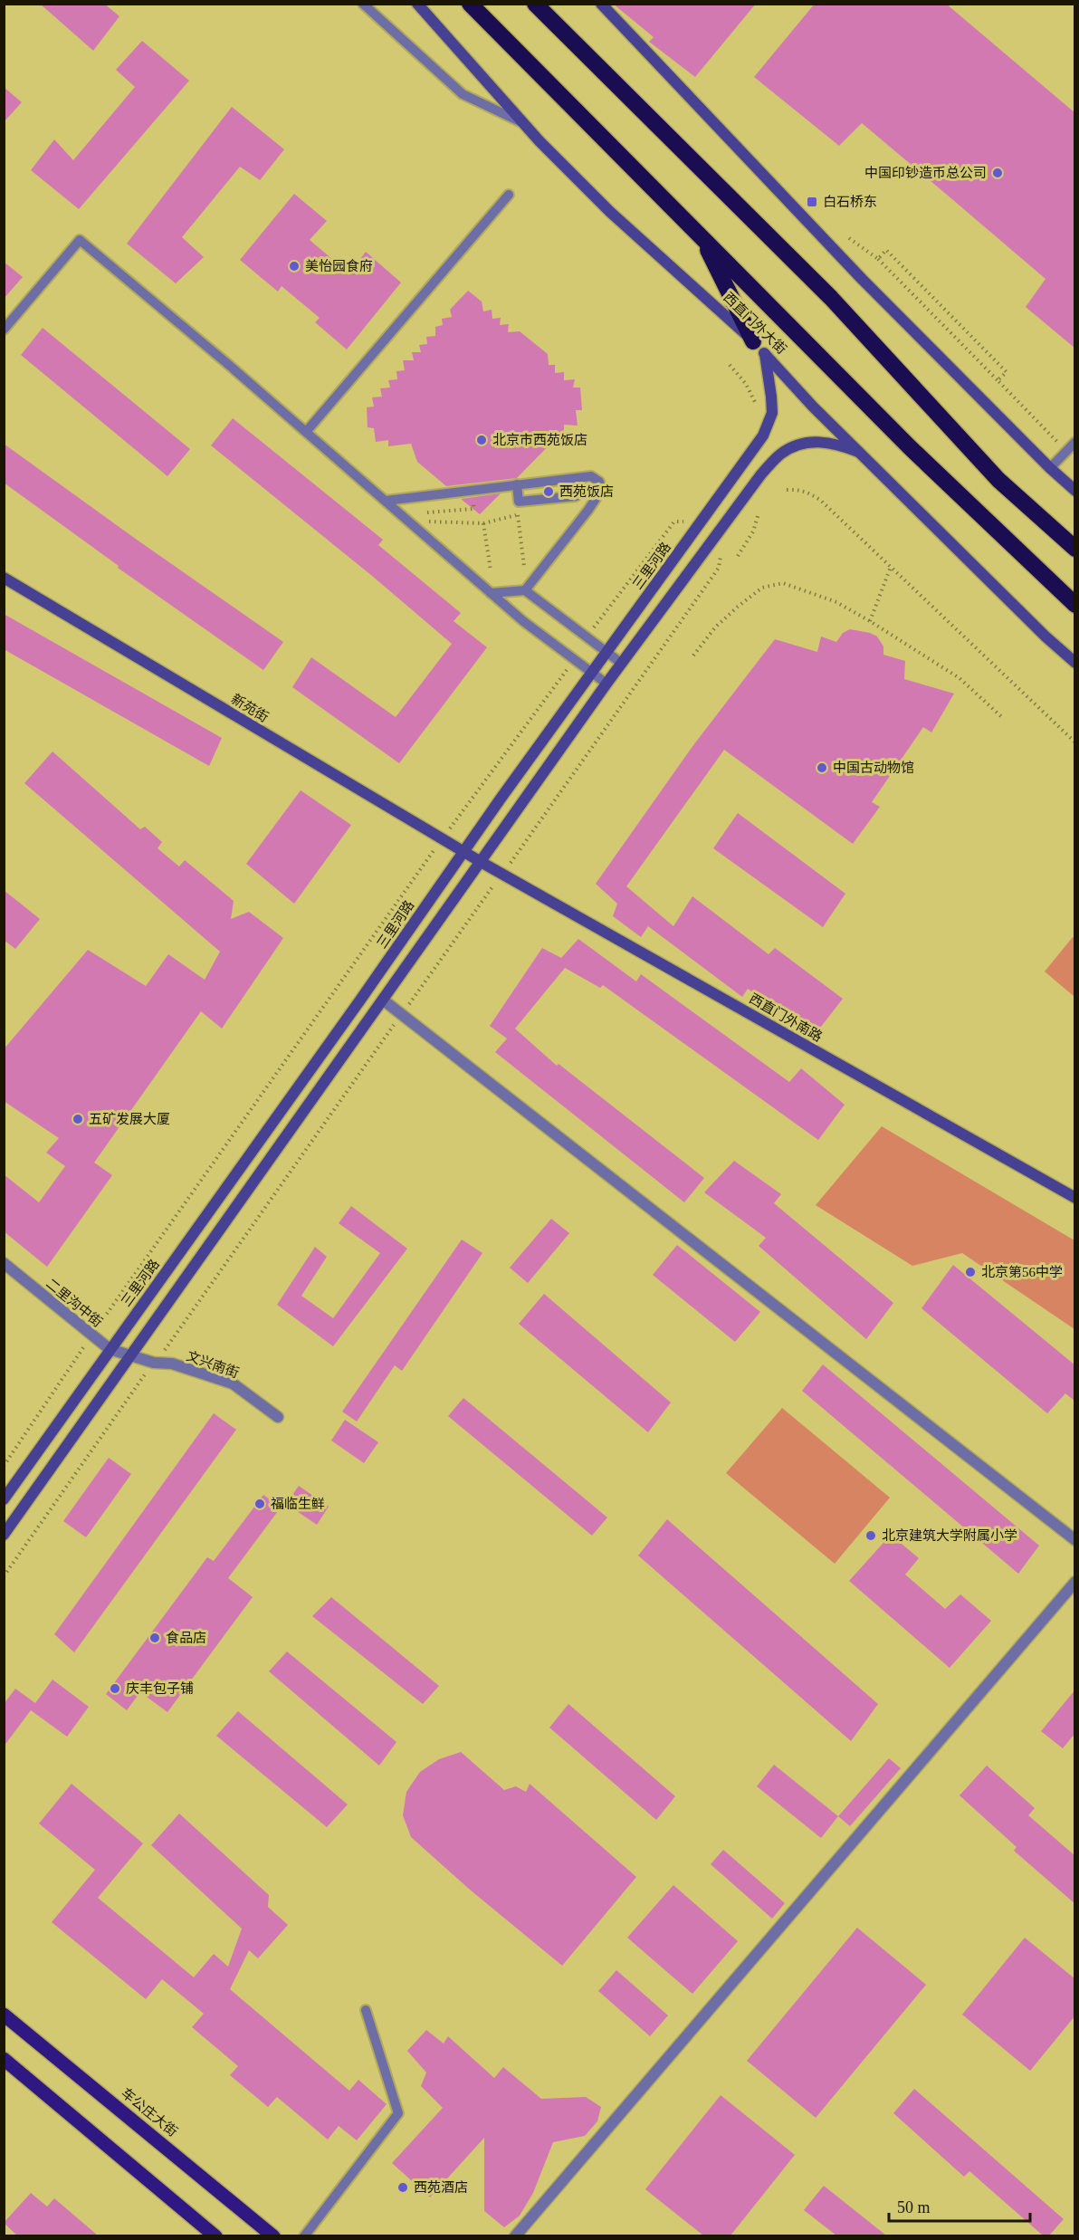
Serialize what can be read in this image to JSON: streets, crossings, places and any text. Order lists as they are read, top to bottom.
{
  "streets": {
    "highway": ["西直门外大街"],
    "main road": ["车公庄大街"],
    "street": [
      "三里河路",
      "新苑街",
      "西直门外南路",
      "二里沟中街",
      "文兴南街"
    ]
  },
  "crossings": [
    ["西直门外大街", "三里河路"],
    ["三里河路", "新苑街"],
    ["三里河路", "二里沟中街"],
    ["新苑街", "西直门外南路"],
    ["二里沟中街", "文兴南街"]
  ],
  "places": {
    "other": [
      "中国印钞造币总公司",
      "美怡园食府",
      "北京市西苑饭店",
      "西苑饭店",
      "中国古动物馆",
      "五矿发展大厦",
      "北京第56中学",
      "福临生鲜",
      "北京建筑大学附属小学",
      "食品店",
      "庆丰包子铺",
      "西苑酒店"
    ],
    "transit": ["白石桥东"]
  },
  "scale_bar": "50 m"
}
